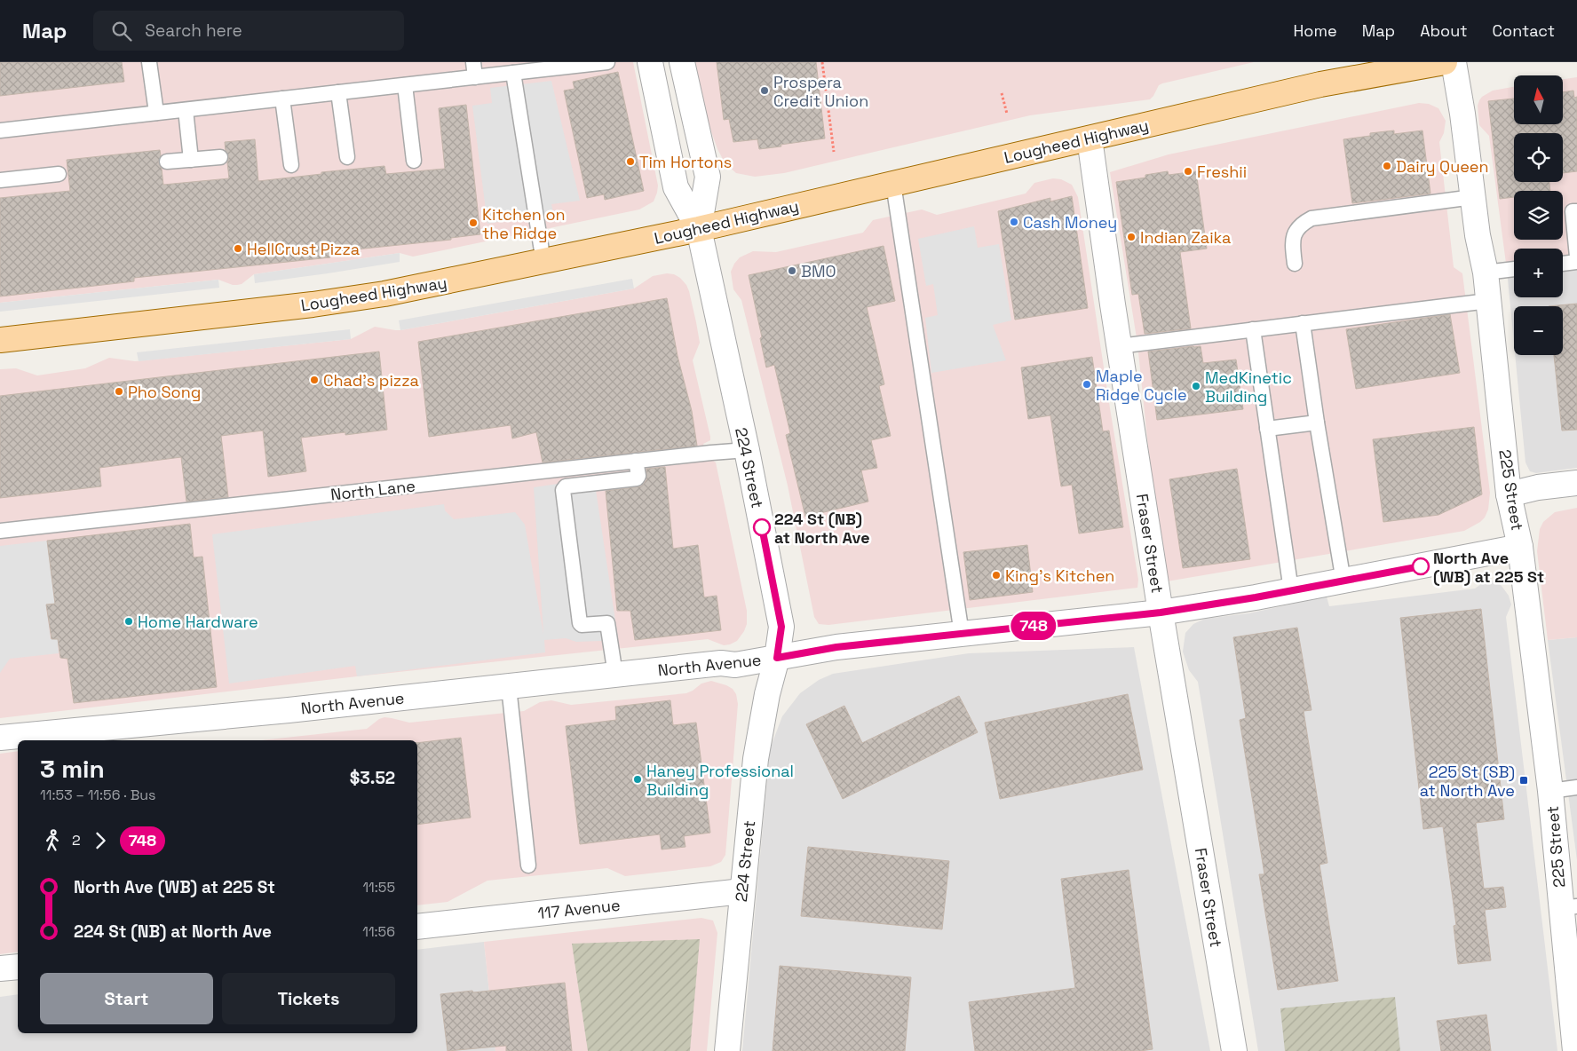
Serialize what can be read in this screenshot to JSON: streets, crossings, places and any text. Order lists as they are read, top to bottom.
{
  "streets": {
    "main road": ["Lougheed Highway"],
    "street": [
      "224 Street",
      "225 Street",
      "Fraser Street",
      "North Avenue",
      "117 Avenue"
    ],
    "lane": ["North Lane"]
  },
  "crossings": [
    ["Lougheed Highway", "224 Street"],
    ["Lougheed Highway", "Fraser Street"],
    ["224 Street", "North Lane"],
    ["224 Street", "North Avenue"],
    ["224 Street", "117 Avenue"],
    ["225 Street", "North Avenue"],
    ["Fraser Street", "North Avenue"]
  ],
  "places": {
    "other": [
      "Prospera Credit Union",
      "Tim Hortons",
      "Dairy Queen",
      "Freshii",
      "Cash Money",
      "Kitchen on the Ridge",
      "Indian Zaika",
      "HellCrust Pizza",
      "BMO",
      "Chad's pizza",
      "Maple Ridge Cycle",
      "MedKinetic Building",
      "Pho Song",
      "224 St (NB) at North Ave",
      "North Ave (WB) at 225 St",
      "King's Kitchen",
      "Home Hardware",
      "Haney Professional Building"
    ],
    "transit": ["225 St (SB) at North Ave"]
  },
  "lines": ["bus line 748"],
  "north": "top",
  "page": {
    "header": "Map",
    "search": "Search here",
    "nav": [
      "Home",
      "Map",
      "About",
      "Contact"
    ],
    "on_map": "748",
    "map_buttons": ["+", "−"],
    "heading": ["3 min", "11:53 – 11:56 · Bus", "$3.52"],
    "legs": ["2", "748"],
    "list": [
      {
        "name": "North Ave (WB) at 225 St",
        "value": "11:55"
      },
      {
        "name": "224 St (NB) at North Ave",
        "value": "11:56"
      }
    ],
    "buttons": ["Start", "Tickets"]
  }
}
